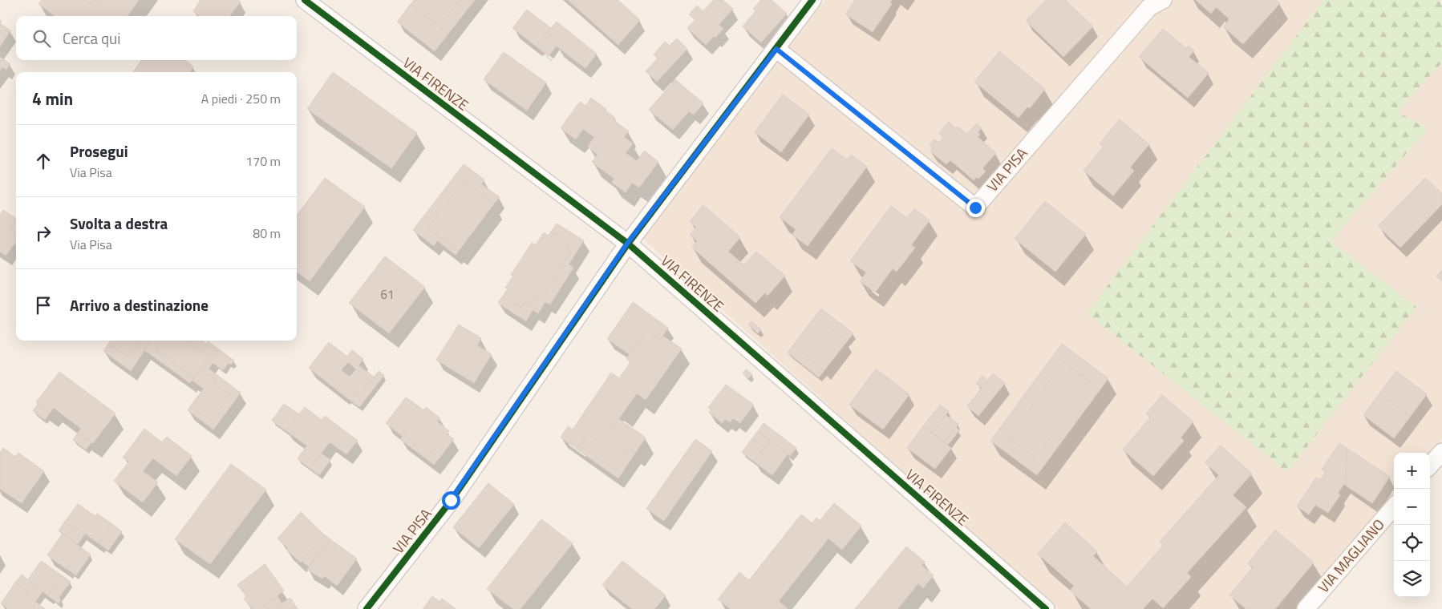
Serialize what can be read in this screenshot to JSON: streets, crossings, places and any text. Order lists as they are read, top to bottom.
{
  "streets": {
    "street": ["VIA FIRENZE", "VIA PISA", "VIA MAGLIANO"]
  },
  "crossings": [
    ["VIA FIRENZE", "VIA PISA"]
  ],
  "house_numbers": ["61"],
  "page": {
    "search": "Cerca qui",
    "heading": ["4 min", "A piedi · 250 m"],
    "list": [
      ["Prosegui", "Via Pisa", "170 m"],
      ["Svolta a destra", "Via Pisa", "80 m"],
      "Arrivo a destinazione"
    ],
    "map_buttons": ["+", "−"]
  }
}
